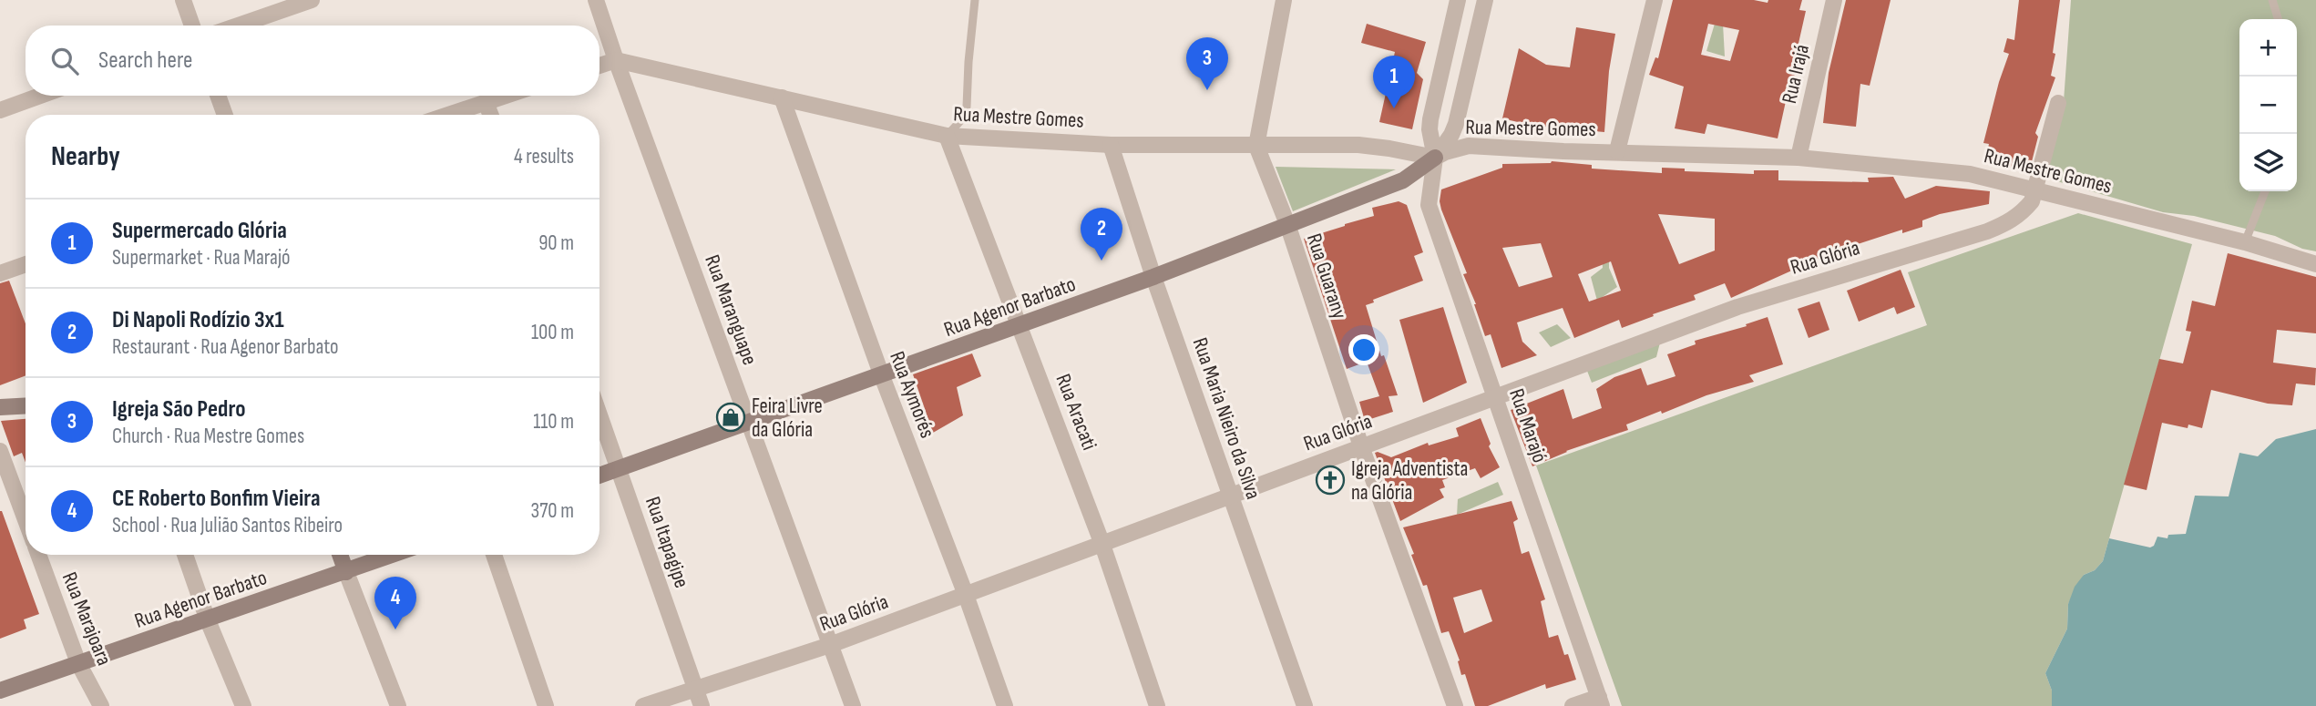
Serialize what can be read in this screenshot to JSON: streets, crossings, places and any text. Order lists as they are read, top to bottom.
{
  "streets": {
    "street": [
      "Rua Irajá",
      "Rua Mestre Gomes",
      "Rua Glória",
      "Rua Guarany",
      "Rua Agenor Barbato",
      "Rua Maranguape",
      "Rua Aymorés",
      "Rua Aracati",
      "Rua Maria Nieiro da Silva",
      "Rua Marajó",
      "Rua Itapagipe",
      "Rua Marajoara"
    ]
  },
  "crossings": [
    ["Rua Irajá", "Rua Mestre Gomes"],
    ["Rua Mestre Gomes", "Rua Glória"],
    ["Rua Mestre Gomes", "Rua Guarany"],
    ["Rua Mestre Gomes", "Rua Agenor Barbato"],
    ["Rua Mestre Gomes", "Rua Maranguape"],
    ["Rua Mestre Gomes", "Rua Aymorés"],
    ["Rua Mestre Gomes", "Rua Aracati"],
    ["Rua Mestre Gomes", "Rua Maria Nieiro da Silva"],
    ["Rua Mestre Gomes", "Rua Marajó"],
    ["Rua Glória", "Rua Guarany"],
    ["Rua Glória", "Rua Maranguape"],
    ["Rua Glória", "Rua Aymorés"],
    ["Rua Glória", "Rua Aracati"],
    ["Rua Glória", "Rua Maria Nieiro da Silva"],
    ["Rua Glória", "Rua Marajó"],
    ["Rua Glória", "Rua Itapagipe"],
    ["Rua Guarany", "Rua Agenor Barbato"],
    ["Rua Agenor Barbato", "Rua Maranguape"],
    ["Rua Agenor Barbato", "Rua Aymorés"],
    ["Rua Agenor Barbato", "Rua Aracati"],
    ["Rua Agenor Barbato", "Rua Maria Nieiro da Silva"],
    ["Rua Agenor Barbato", "Rua Marajó"],
    ["Rua Agenor Barbato", "Rua Itapagipe"],
    ["Rua Agenor Barbato", "Rua Marajoara"]
  ],
  "places": {
    "shop": ["Feira Livre da Glória"],
    "church": ["Igreja Adventista na Glória"]
  },
  "page": {
    "map_buttons": ["+", "−"],
    "search": "Search here",
    "pins": [
      "3",
      "1",
      "2",
      "4"
    ],
    "heading": ["Nearby", "4 results"],
    "list": [
      {
        "mark": "1",
        "name": "Supermercado Glória",
        "note": "Supermarket · Rua Marajó",
        "value": "90 m"
      },
      {
        "mark": "2",
        "name": "Di Napoli Rodízio 3x1",
        "note": "Restaurant · Rua Agenor Barbato",
        "value": "100 m"
      },
      {
        "mark": "3",
        "name": "Igreja São Pedro",
        "note": "Church · Rua Mestre Gomes",
        "value": "110 m"
      },
      {
        "mark": "4",
        "name": "CE Roberto Bonfim Vieira",
        "note": "School · Rua Julião Santos Ribeiro",
        "value": "370 m"
      }
    ]
  }
}
